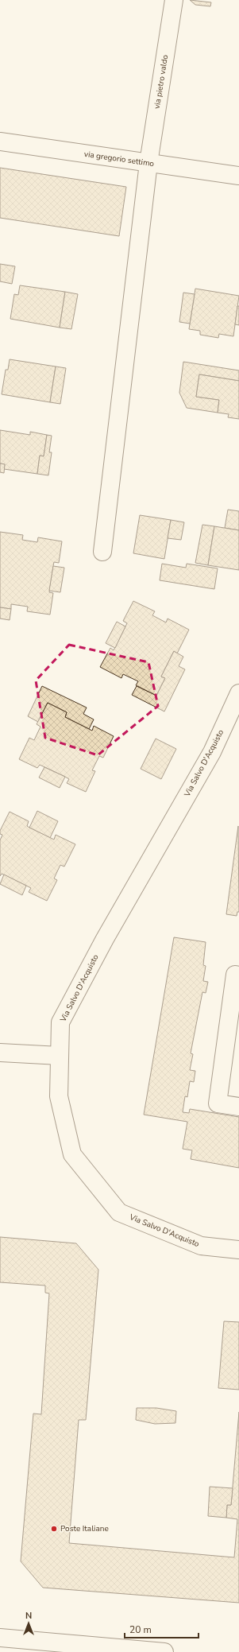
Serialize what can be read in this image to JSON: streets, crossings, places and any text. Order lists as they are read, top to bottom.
{
  "streets": {
    "street": ["via pietro valdo", "via gregorio settimo", "Via Salvo D'Acquisto"]
  },
  "crossings": [
    ["via pietro valdo", "via gregorio settimo"]
  ],
  "places": ["Poste Italiane"],
  "scale_bar": "20 m",
  "north": "top"
}
